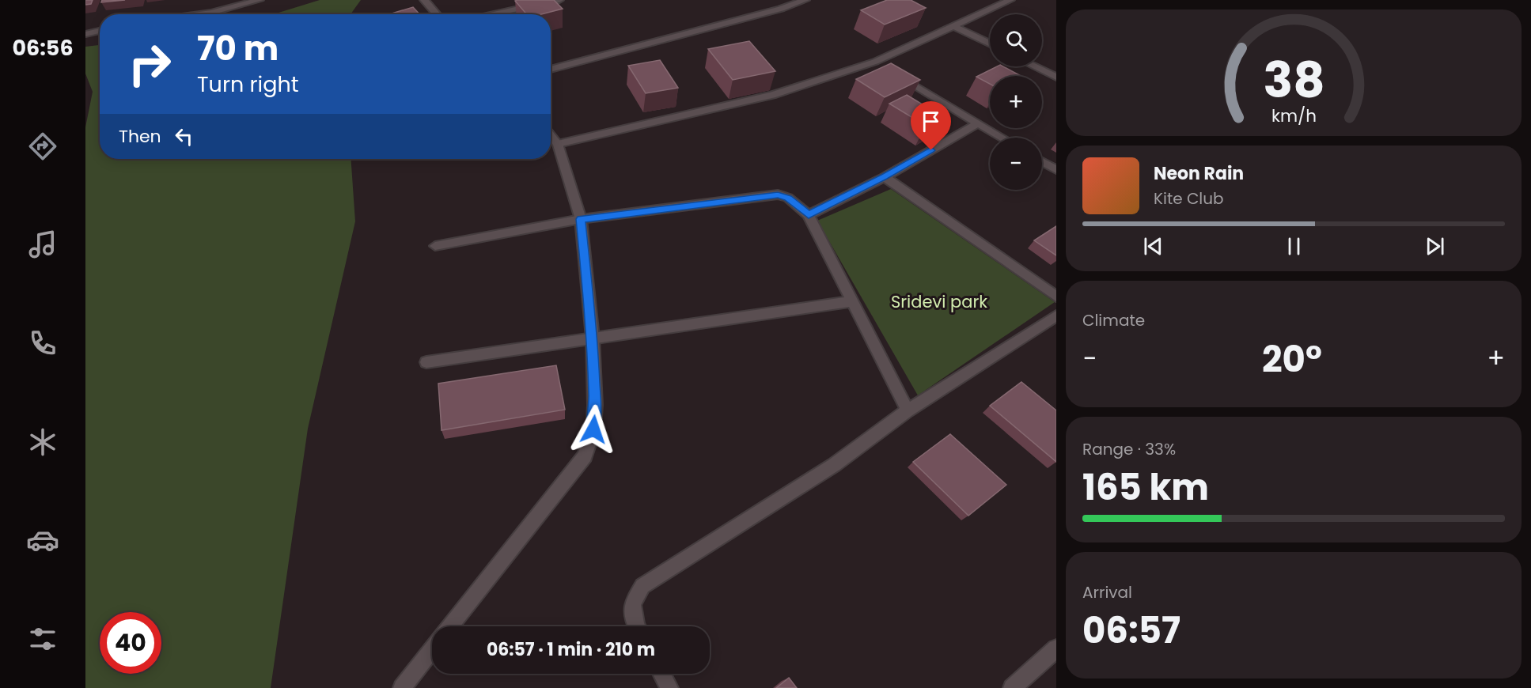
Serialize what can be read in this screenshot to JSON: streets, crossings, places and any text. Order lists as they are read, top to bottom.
{
  "parks": ["Sridevi park"],
  "page": {
    "tabs": "06:56",
    "map_buttons": ["+", "−"],
    "turn": ["70 m", "Turn right"],
    "then": "Then",
    "song": ["Neon Rain", "Kite Club"],
    "tile": [
      "Climate",
      ["Range · 33%", "165 km"],
      ["Arrival", "06:57"]
    ],
    "heat": ["−", "20°", "+"],
    "limit": "40",
    "trip": "06:57 · 1 min · 210 m",
    "gauge": ["38", "km/h"]
  }
}
